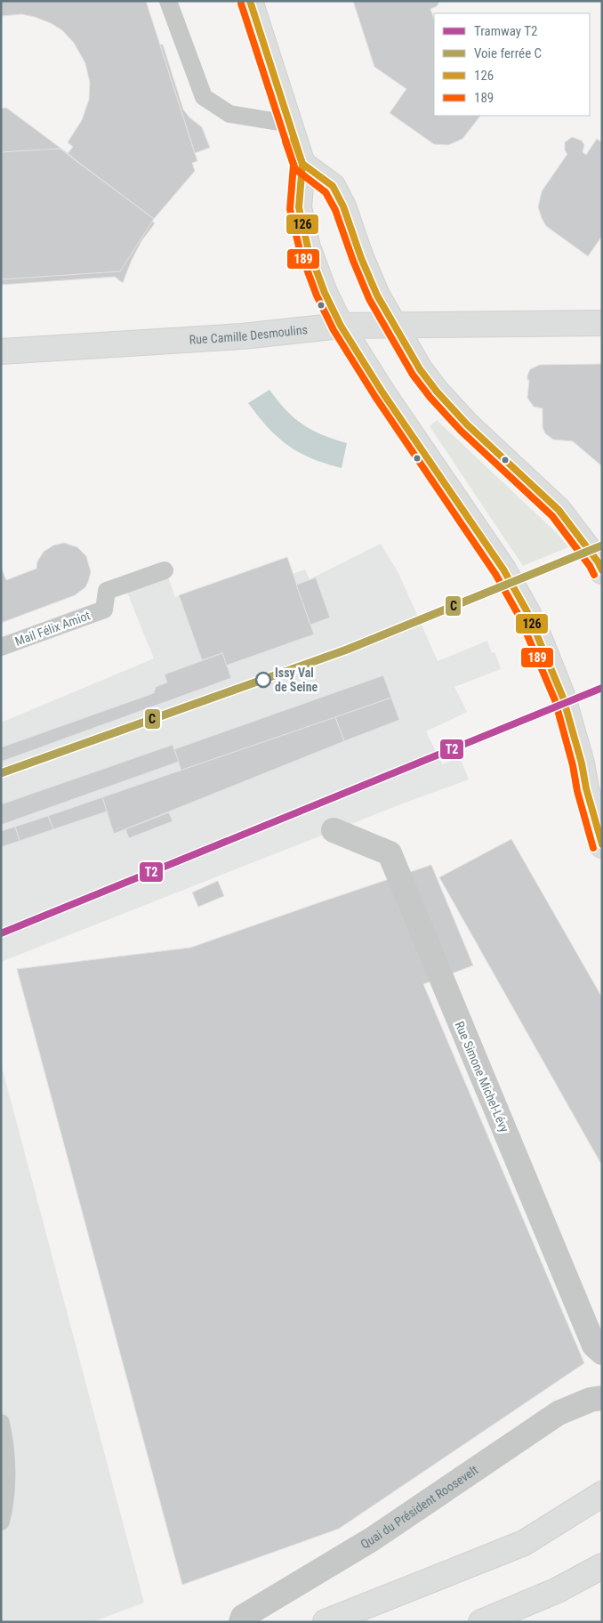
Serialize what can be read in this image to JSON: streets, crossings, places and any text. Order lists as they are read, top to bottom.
{
  "streets": {
    "main road": ["Rue Camille Desmoulins"],
    "street": ["Rue Simone Michel-Lévy", "Quai du Président Roosevelt"],
    "lane": ["Mail Félix Amiot"]
  },
  "places": ["Issy Val de Seine"],
  "lines": [
    "transit line 126",
    "transit line 189",
    "rail line C",
    "tram line T2"
  ],
  "legend": [
    "Tramway T2",
    "Voie ferrée C",
    "126",
    "189"
  ]
}
